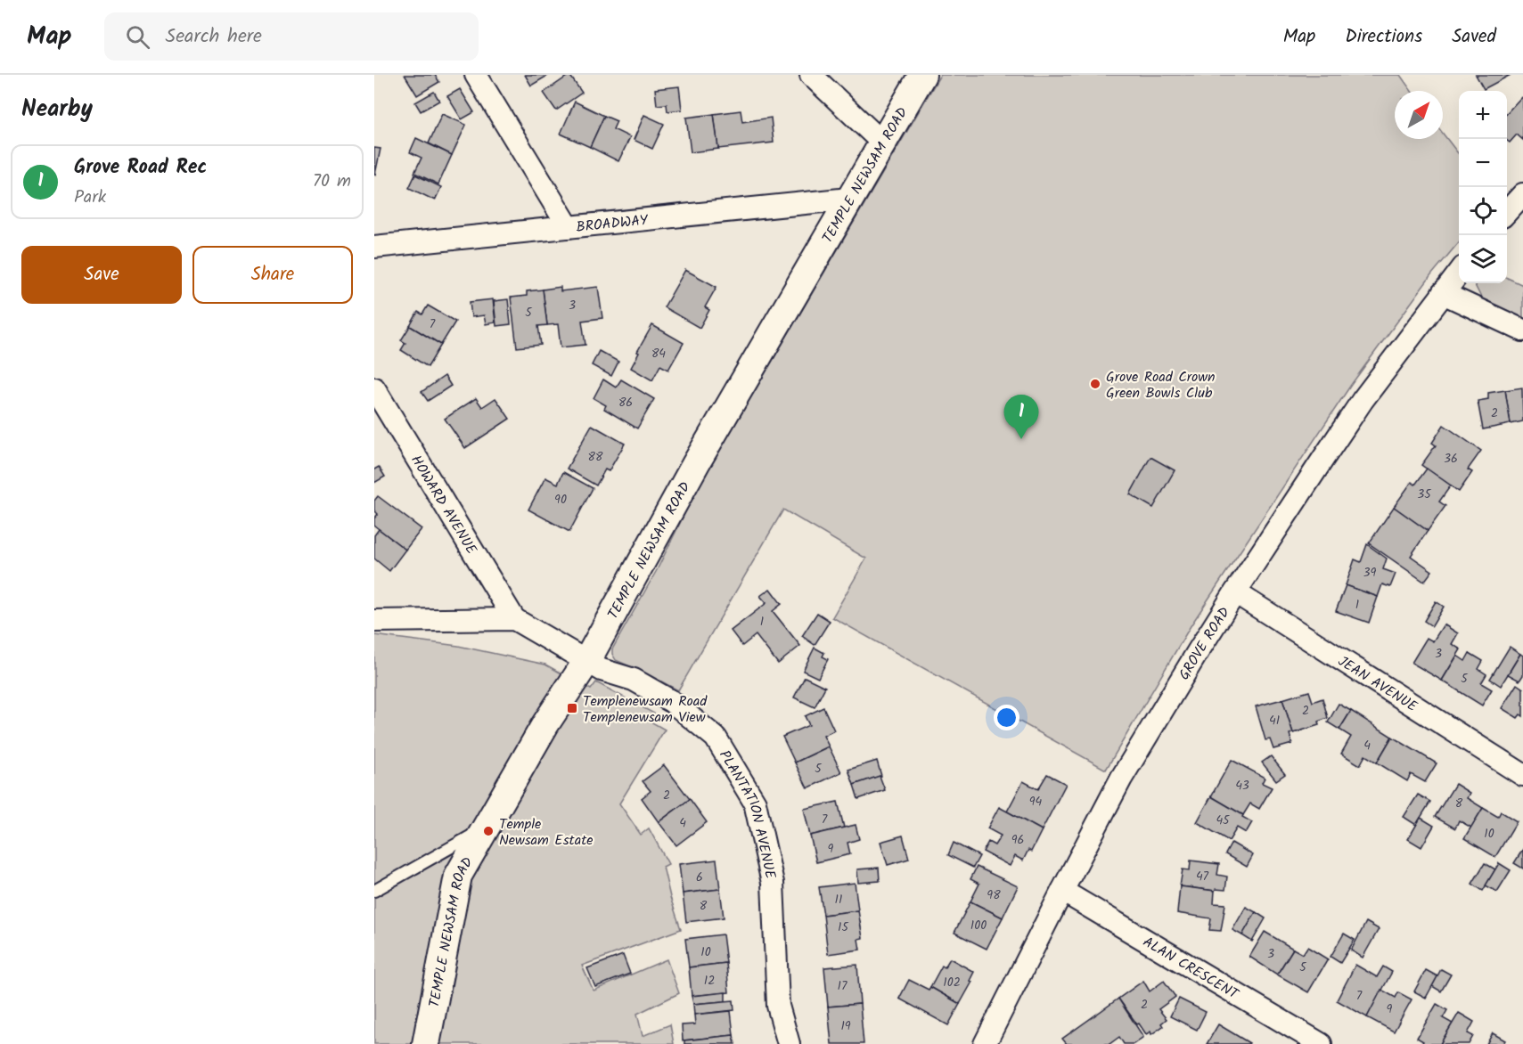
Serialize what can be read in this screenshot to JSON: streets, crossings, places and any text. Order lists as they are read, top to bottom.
{
  "streets": {
    "street": [
      "TEMPLE NEWSAM ROAD",
      "BROADWAY",
      "HOWARD AVENUE",
      "GROVE ROAD",
      "JEAN AVENUE",
      "PLANTATION AVENUE",
      "ALAN CRESCENT"
    ]
  },
  "crossings": [
    ["TEMPLE NEWSAM ROAD", "BROADWAY"],
    ["TEMPLE NEWSAM ROAD", "PLANTATION AVENUE"],
    ["HOWARD AVENUE", "PLANTATION AVENUE"],
    ["GROVE ROAD", "JEAN AVENUE"],
    ["GROVE ROAD", "ALAN CRESCENT"]
  ],
  "places": {
    "other": ["Grove Road Crown Green Bowls Club", "Temple Newsam Estate"],
    "transit": ["Templenewsam Road Templenewsam View"]
  },
  "house_numbers": [
    "3",
    "5",
    "7",
    "84",
    "86",
    "2",
    "88",
    "36",
    "35",
    "90",
    "39",
    "1",
    "1",
    "3",
    "5",
    "2",
    "41",
    "4",
    "5",
    "43",
    "2",
    "94",
    "8",
    "7",
    "45",
    "4",
    "10",
    "96",
    "9",
    "47",
    "6",
    "98",
    "11",
    "8",
    "100",
    "15",
    "10",
    "3",
    "5",
    "12",
    "102",
    "17",
    "7",
    "2",
    "9",
    "19"
  ],
  "north": "top right",
  "page": {
    "header": "Map",
    "search": "Search here",
    "nav": ["Map", "Directions", "Saved"],
    "heading": "Nearby",
    "map_buttons": ["+", "−"],
    "list": [
      {
        "mark": "1",
        "name": "Grove Road Rec",
        "note": "Park",
        "value": "70 m"
      }
    ],
    "buttons": ["Save", "Share"],
    "pins": "1"
  }
}
